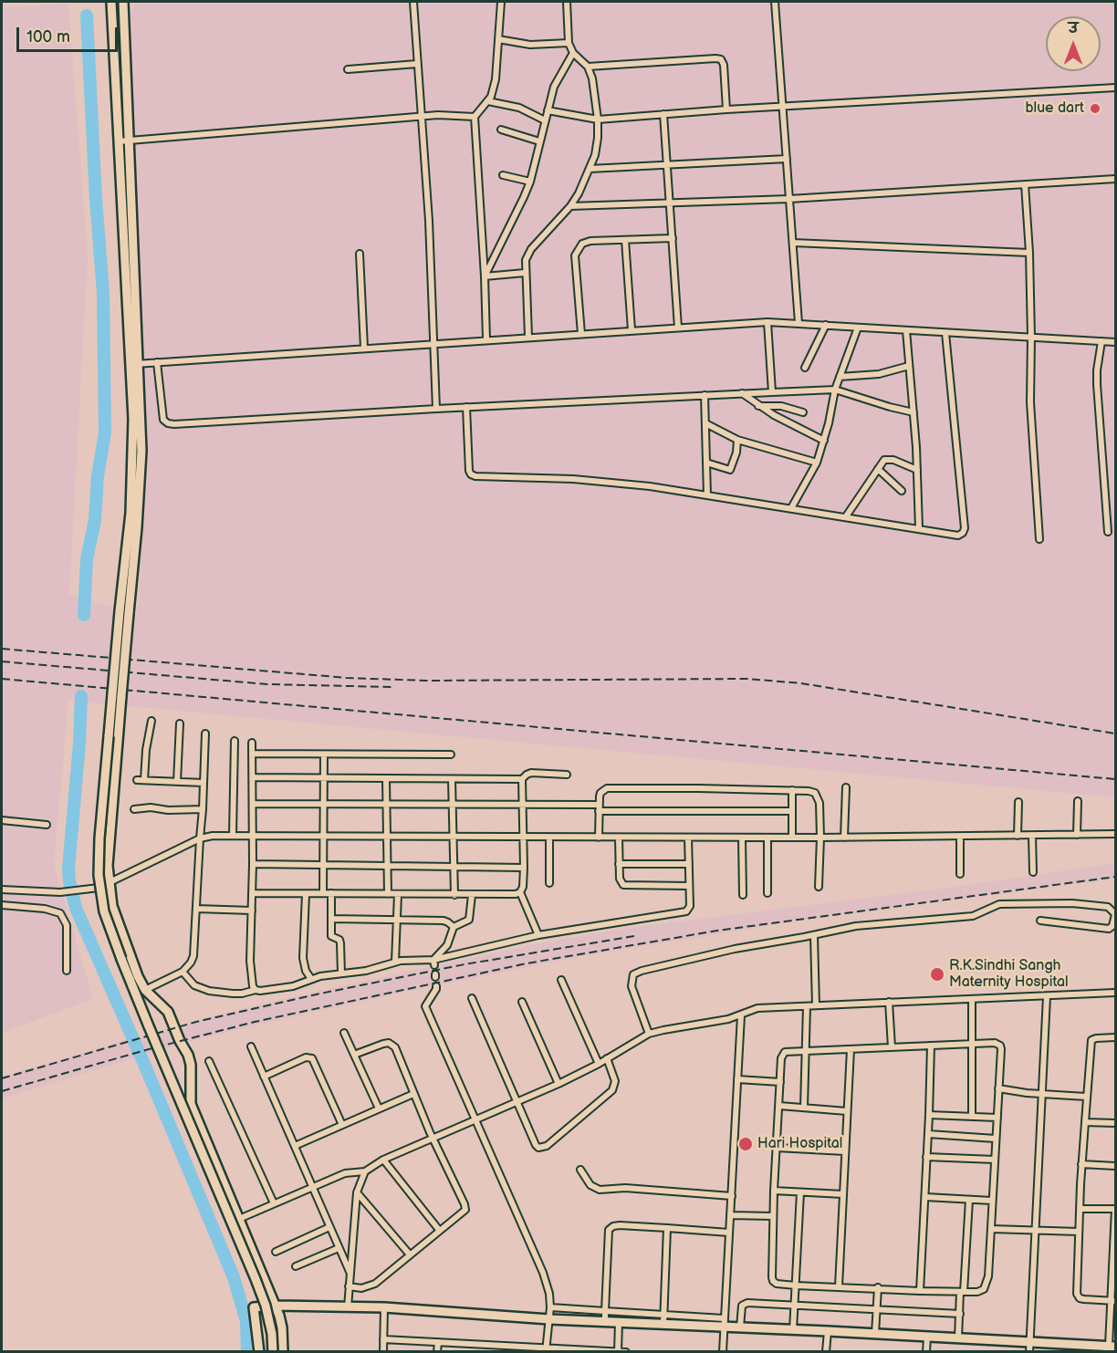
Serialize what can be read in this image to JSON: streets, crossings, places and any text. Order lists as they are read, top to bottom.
{
  "places": ["blue dart", "R.K.Sindhi Sangh Maternity Hospital", "Hari Hospital"],
  "scale_bar": "100 m",
  "north": "top"
}
